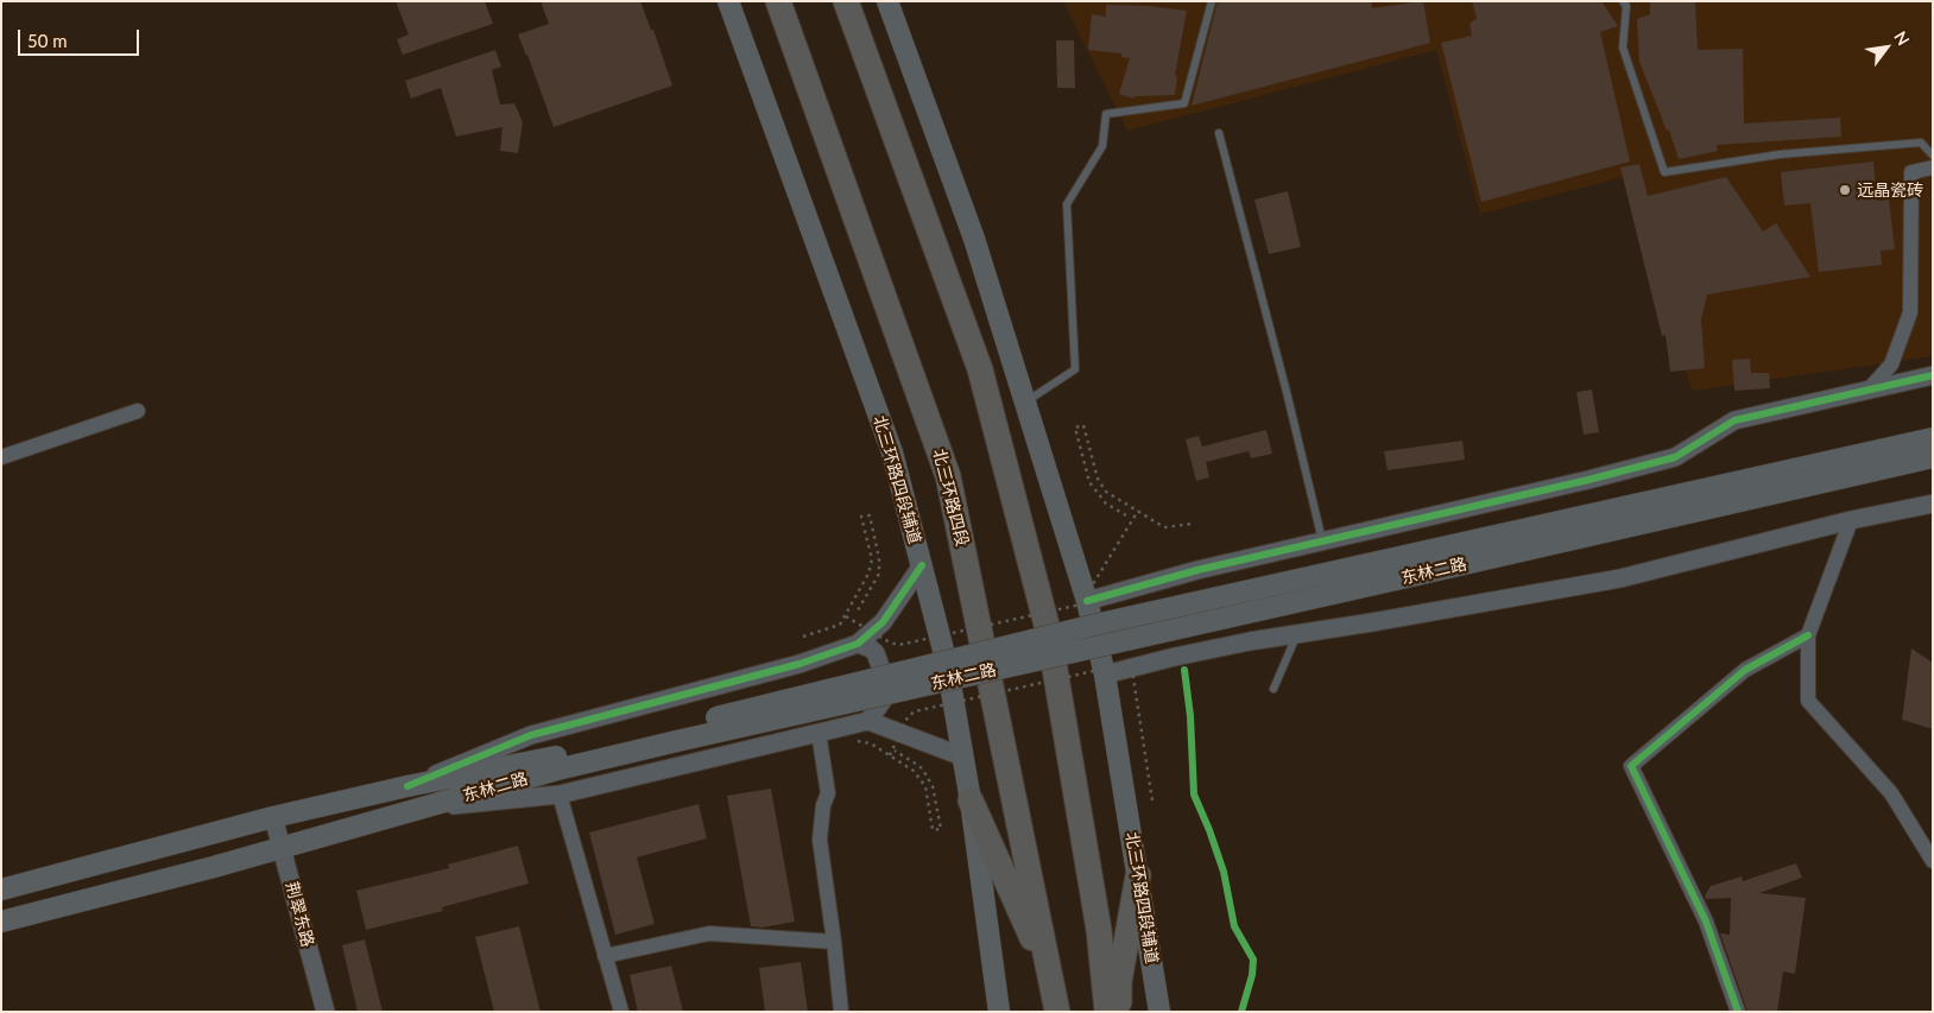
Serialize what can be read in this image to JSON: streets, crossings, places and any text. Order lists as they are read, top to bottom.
{
  "streets": {
    "highway": ["北三环路四段"],
    "main road": ["北三环路四段辅道", "东林二路"],
    "street": ["荆翠东路"]
  },
  "crossings": [
    ["东林二路", "荆翠东路"]
  ],
  "places": ["远晶瓷砖"],
  "scale_bar": "50 m",
  "north": "top right"
}
